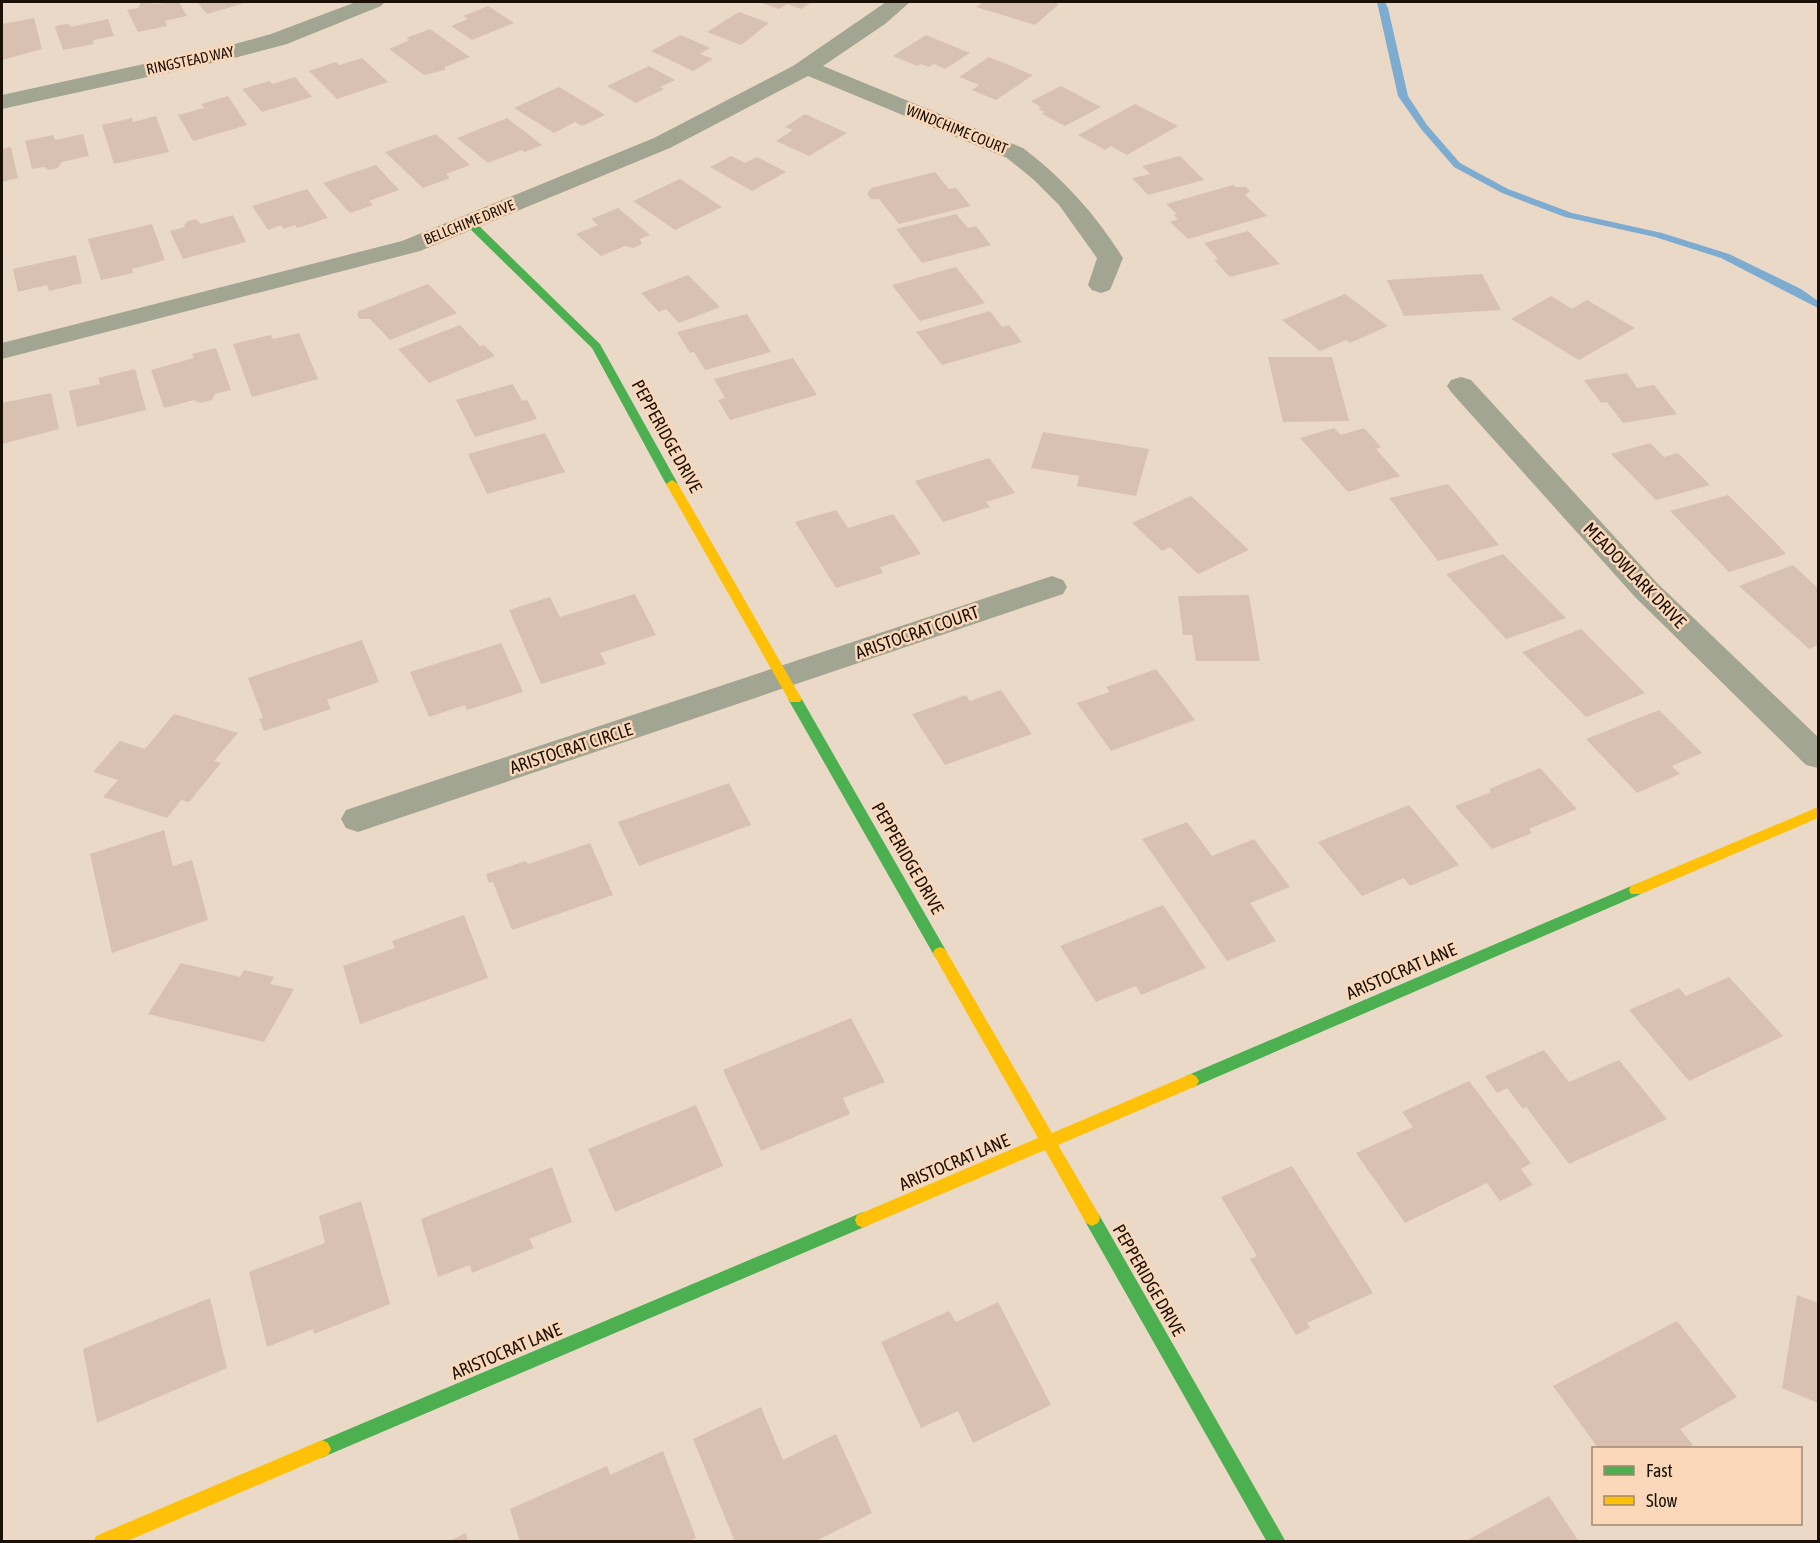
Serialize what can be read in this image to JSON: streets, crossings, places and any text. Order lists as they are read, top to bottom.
{
  "streets": {
    "street": [
      "RINGSTEAD WAY",
      "WINDCHIME COURT",
      "BELLCHIME DRIVE",
      "PEPPERIDGE DRIVE",
      "MEADOWLARK DRIVE",
      "ARISTOCRAT COURT",
      "ARISTOCRAT CIRCLE",
      "ARISTOCRAT LANE"
    ]
  },
  "crossings": [
    ["WINDCHIME COURT", "BELLCHIME DRIVE"],
    ["BELLCHIME DRIVE", "PEPPERIDGE DRIVE"],
    ["PEPPERIDGE DRIVE", "ARISTOCRAT COURT"],
    ["PEPPERIDGE DRIVE", "ARISTOCRAT CIRCLE"],
    ["PEPPERIDGE DRIVE", "ARISTOCRAT LANE"],
    ["ARISTOCRAT COURT", "ARISTOCRAT CIRCLE"]
  ],
  "legend": ["Fast", "Slow"]
}
